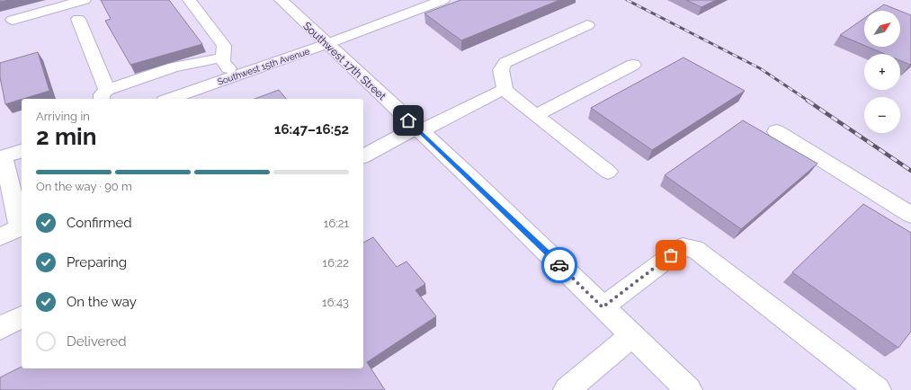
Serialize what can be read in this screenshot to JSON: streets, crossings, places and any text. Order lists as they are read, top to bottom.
{
  "streets": {
    "main road": ["Southwest 17th Street", "Southwest 15th Avenue"]
  },
  "crossings": [
    ["Southwest 17th Street", "Southwest 15th Avenue"]
  ],
  "north": "top right",
  "page": {
    "map_buttons": ["+", "−"],
    "heading": ["2 min", "Arriving in", "16:47–16:52"],
    "bar": "On the way · 90 m",
    "list": [
      ["Confirmed", "16:21"],
      ["Preparing", "16:22"],
      ["On the way", "16:43"],
      "Delivered"
    ]
  }
}
